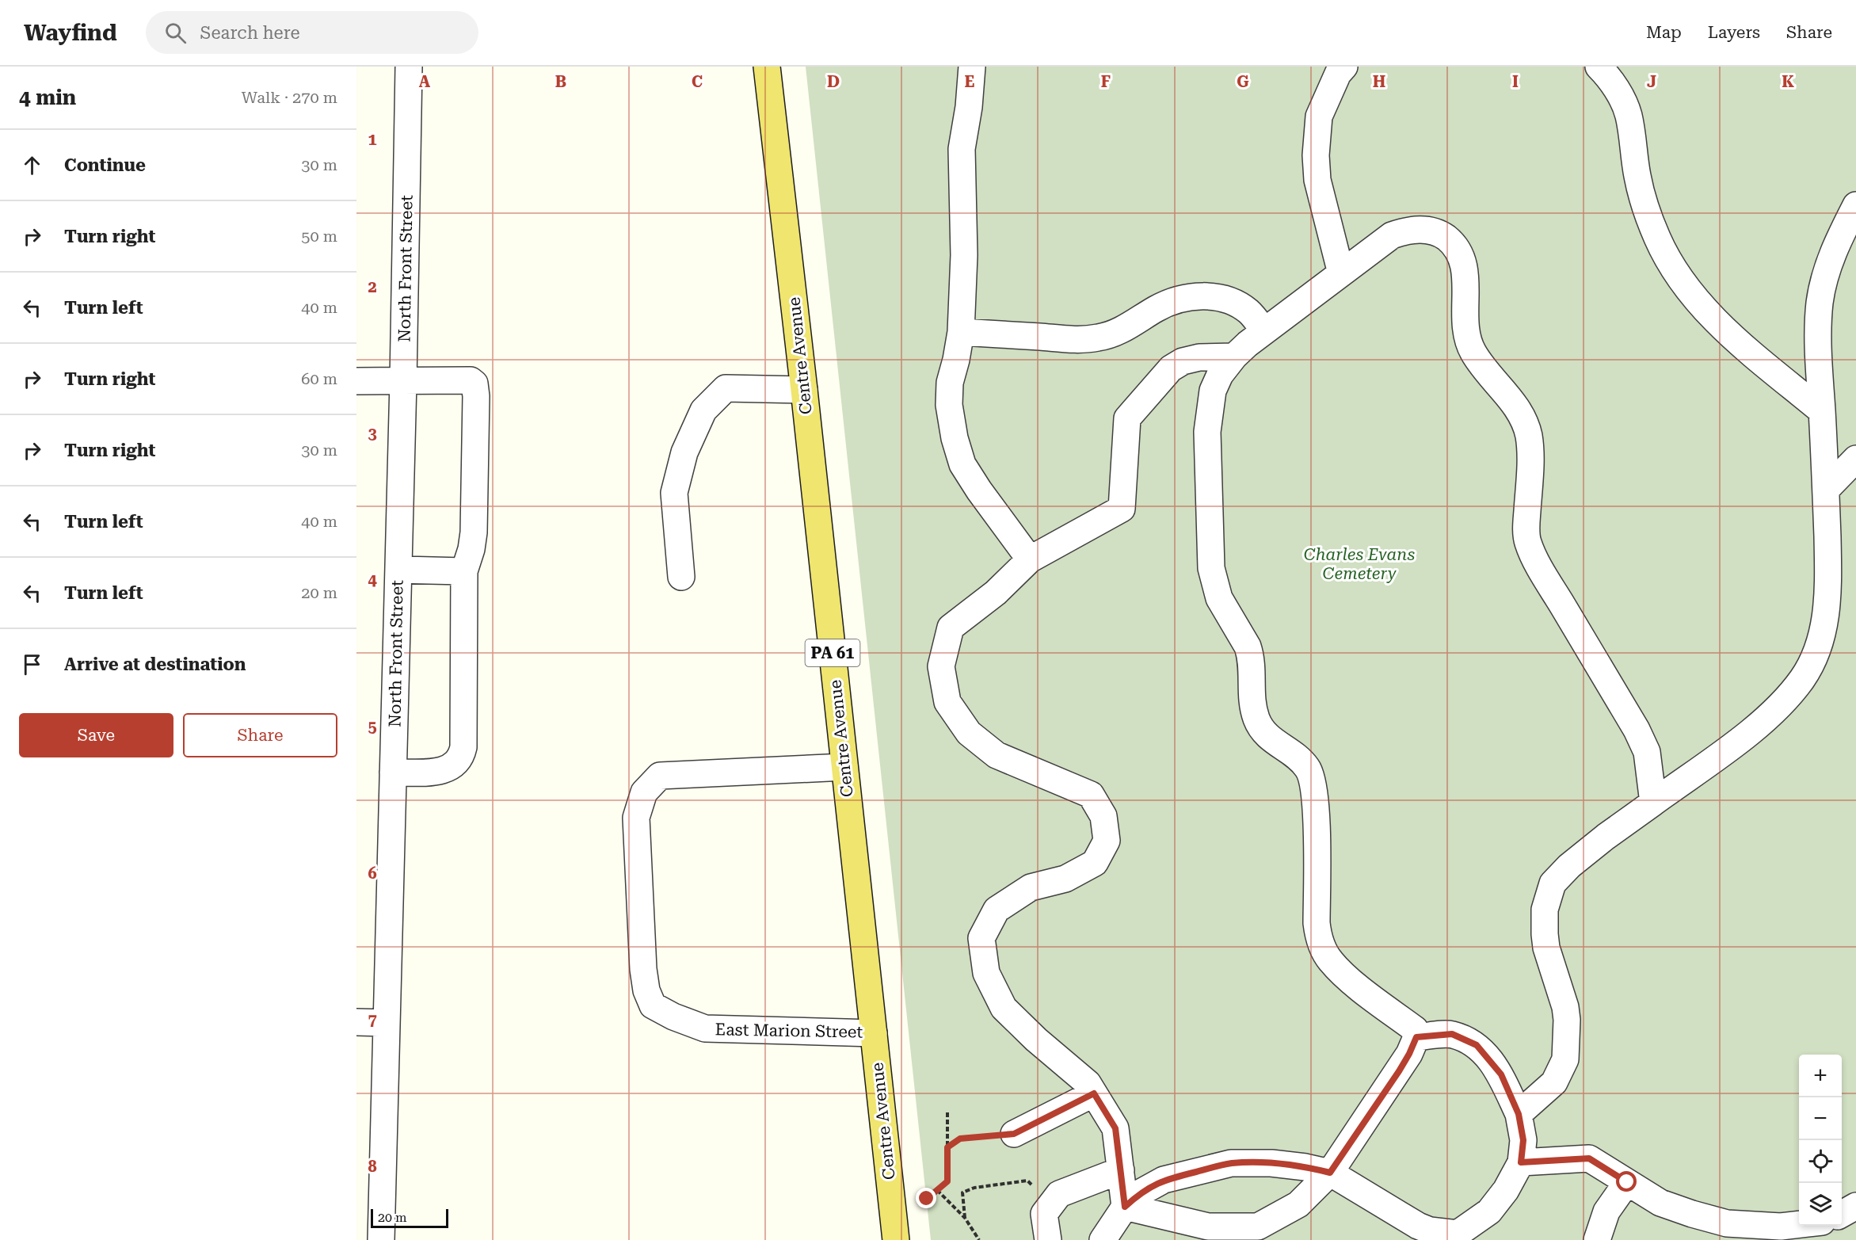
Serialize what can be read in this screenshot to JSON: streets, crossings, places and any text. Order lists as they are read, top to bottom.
{
  "streets": {
    "main road": ["Centre Avenue", "PA 61"],
    "street": ["North Front Street", "East Marion Street"]
  },
  "crossings": [
    ["Centre Avenue", "East Marion Street"]
  ],
  "parks": ["Charles Evans Cemetery"],
  "scale_bar": "20 m",
  "page": {
    "header": "Wayfind",
    "search": "Search here",
    "nav": ["Map", "Layers", "Share"],
    "heading": ["4 min", "Walk · 270 m"],
    "list": [
      ["Continue", "30 m"],
      ["Turn right", "50 m"],
      ["Turn left", "40 m"],
      ["Turn right", "60 m"],
      ["Turn right", "30 m"],
      ["Turn left", "40 m"],
      ["Turn left", "20 m"],
      "Arrive at destination"
    ],
    "buttons": ["Save", "Share"],
    "map_buttons": ["+", "−"],
    "scale": "20 m"
  },
  "grid": {
    "columns": [
      "A",
      "B",
      "C",
      "D",
      "E",
      "F",
      "G",
      "H",
      "I",
      "J",
      "K"
    ],
    "rows": [
      "1",
      "2",
      "3",
      "4",
      "5",
      "6",
      "7",
      "8"
    ]
  }
}
